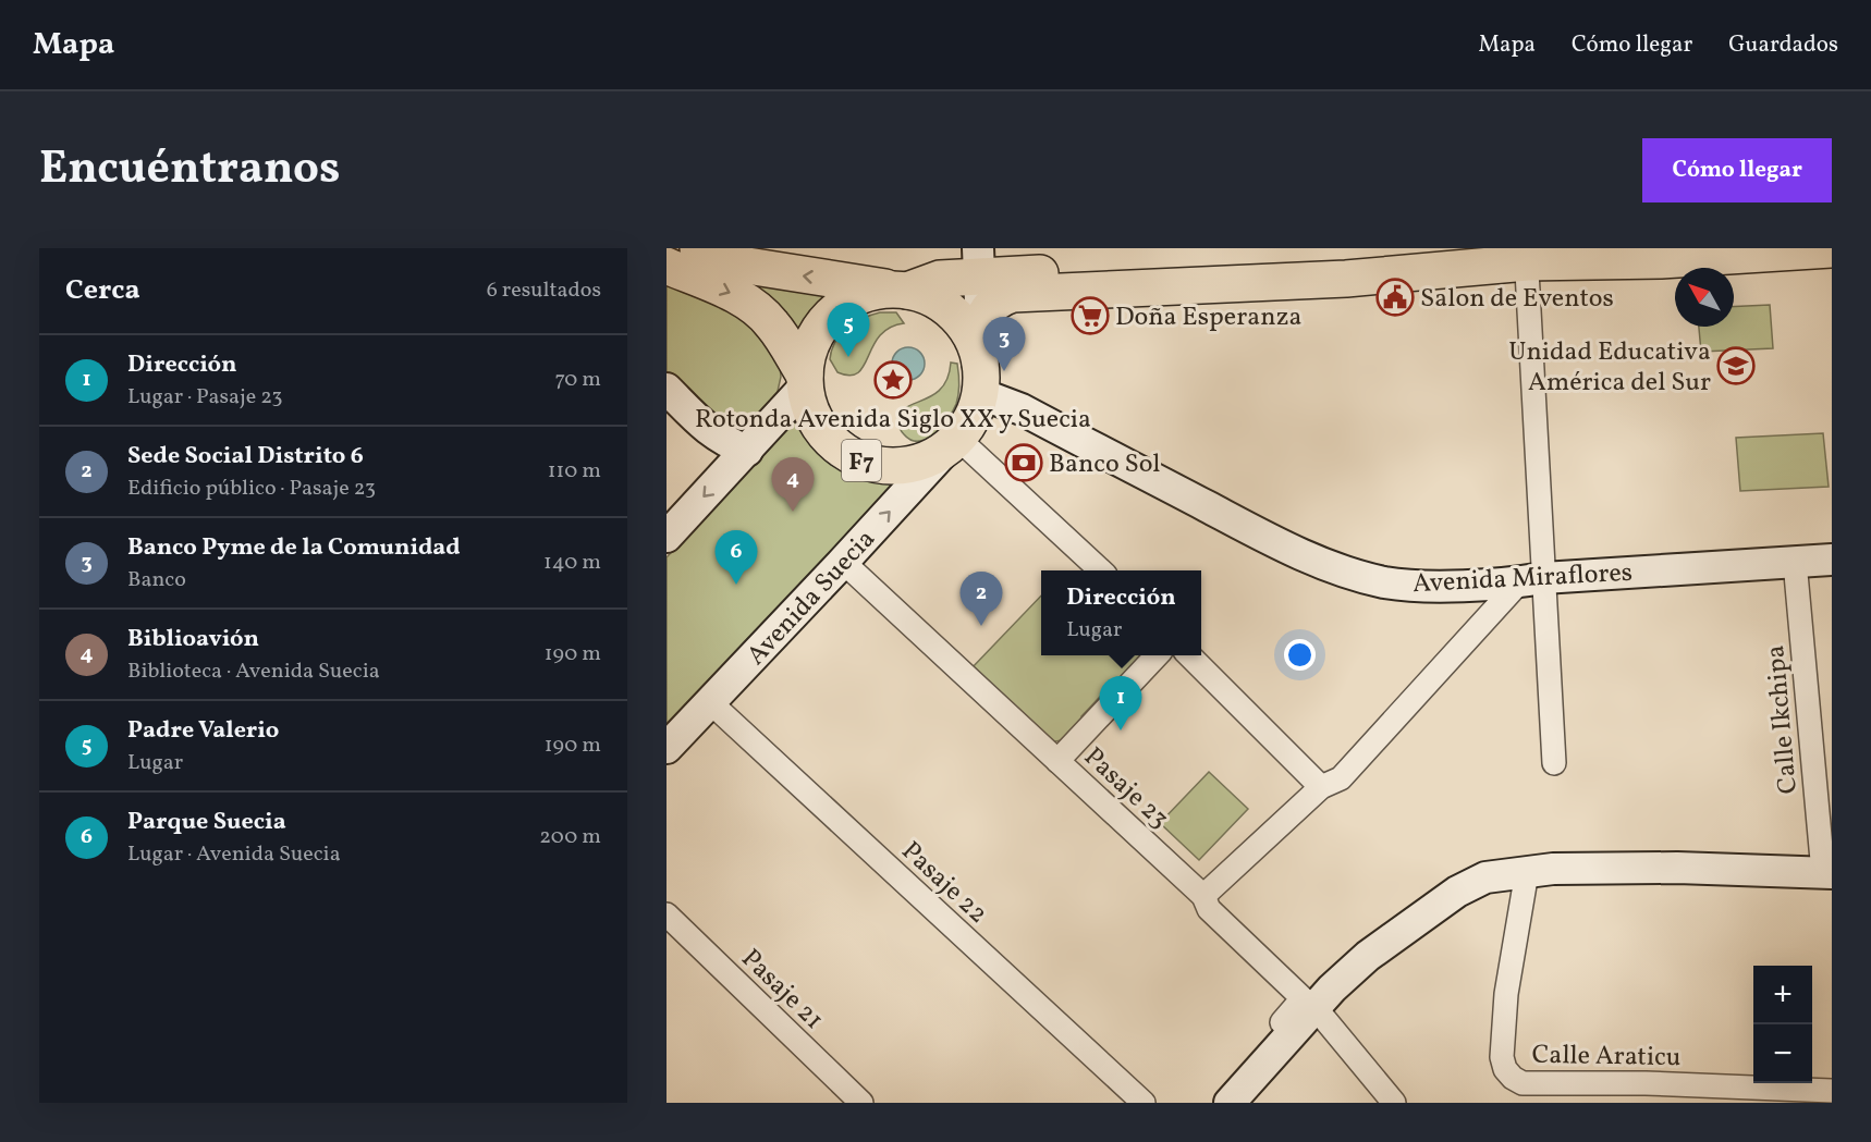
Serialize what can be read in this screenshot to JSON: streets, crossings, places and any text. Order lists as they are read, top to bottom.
{
  "streets": {
    "highway": ["F7"],
    "street": [
      "Avenida Miraflores",
      "Avenida Suecia",
      "Calle Ikchipa",
      "Pasaje 23",
      "Pasaje 22",
      "Pasaje 21",
      "Calle Araticu"
    ]
  },
  "crossings": [
    ["F7", "Avenida Miraflores"],
    ["F7", "Avenida Suecia"],
    ["Avenida Miraflores", "Avenida Suecia"],
    ["Avenida Miraflores", "Calle Ikchipa"],
    ["Avenida Suecia", "Pasaje 23"],
    ["Avenida Suecia", "Pasaje 22"]
  ],
  "places": {
    "public building": ["Salon de Eventos"],
    "supermarket": ["Doña Esperanza"],
    "school or university": ["Unidad Educativa América del Sur"],
    "place": ["Rotonda Avenida Siglo XX y Suecia"],
    "bank": ["Banco Sol"]
  },
  "north": "top left",
  "page": {
    "header": "Mapa",
    "nav": ["Mapa", "Cómo llegar", "Guardados"],
    "title": "Encuéntranos",
    "buttons": "Cómo llegar",
    "heading": ["Cerca", "6 resultados"],
    "pins": [
      "5",
      "3",
      "4",
      "6",
      "2",
      "1"
    ],
    "list": [
      {
        "mark": "1",
        "name": "Dirección",
        "note": "Lugar · Pasaje 23",
        "value": "70 m"
      },
      {
        "mark": "2",
        "name": "Sede Social Distrito 6",
        "note": "Edificio público · Pasaje 23",
        "value": "110 m"
      },
      {
        "mark": "3",
        "name": "Banco Pyme de la Comunidad",
        "note": "Banco",
        "value": "140 m"
      },
      {
        "mark": "4",
        "name": "Biblioavión",
        "note": "Biblioteca · Avenida Suecia",
        "value": "190 m"
      },
      {
        "mark": "5",
        "name": "Padre Valerio",
        "note": "Lugar",
        "value": "190 m"
      },
      {
        "mark": "6",
        "name": "Parque Suecia",
        "note": "Lugar · Avenida Suecia",
        "value": "200 m"
      }
    ],
    "popup": ["Dirección", "Lugar"],
    "map_buttons": ["+", "−"]
  }
}
